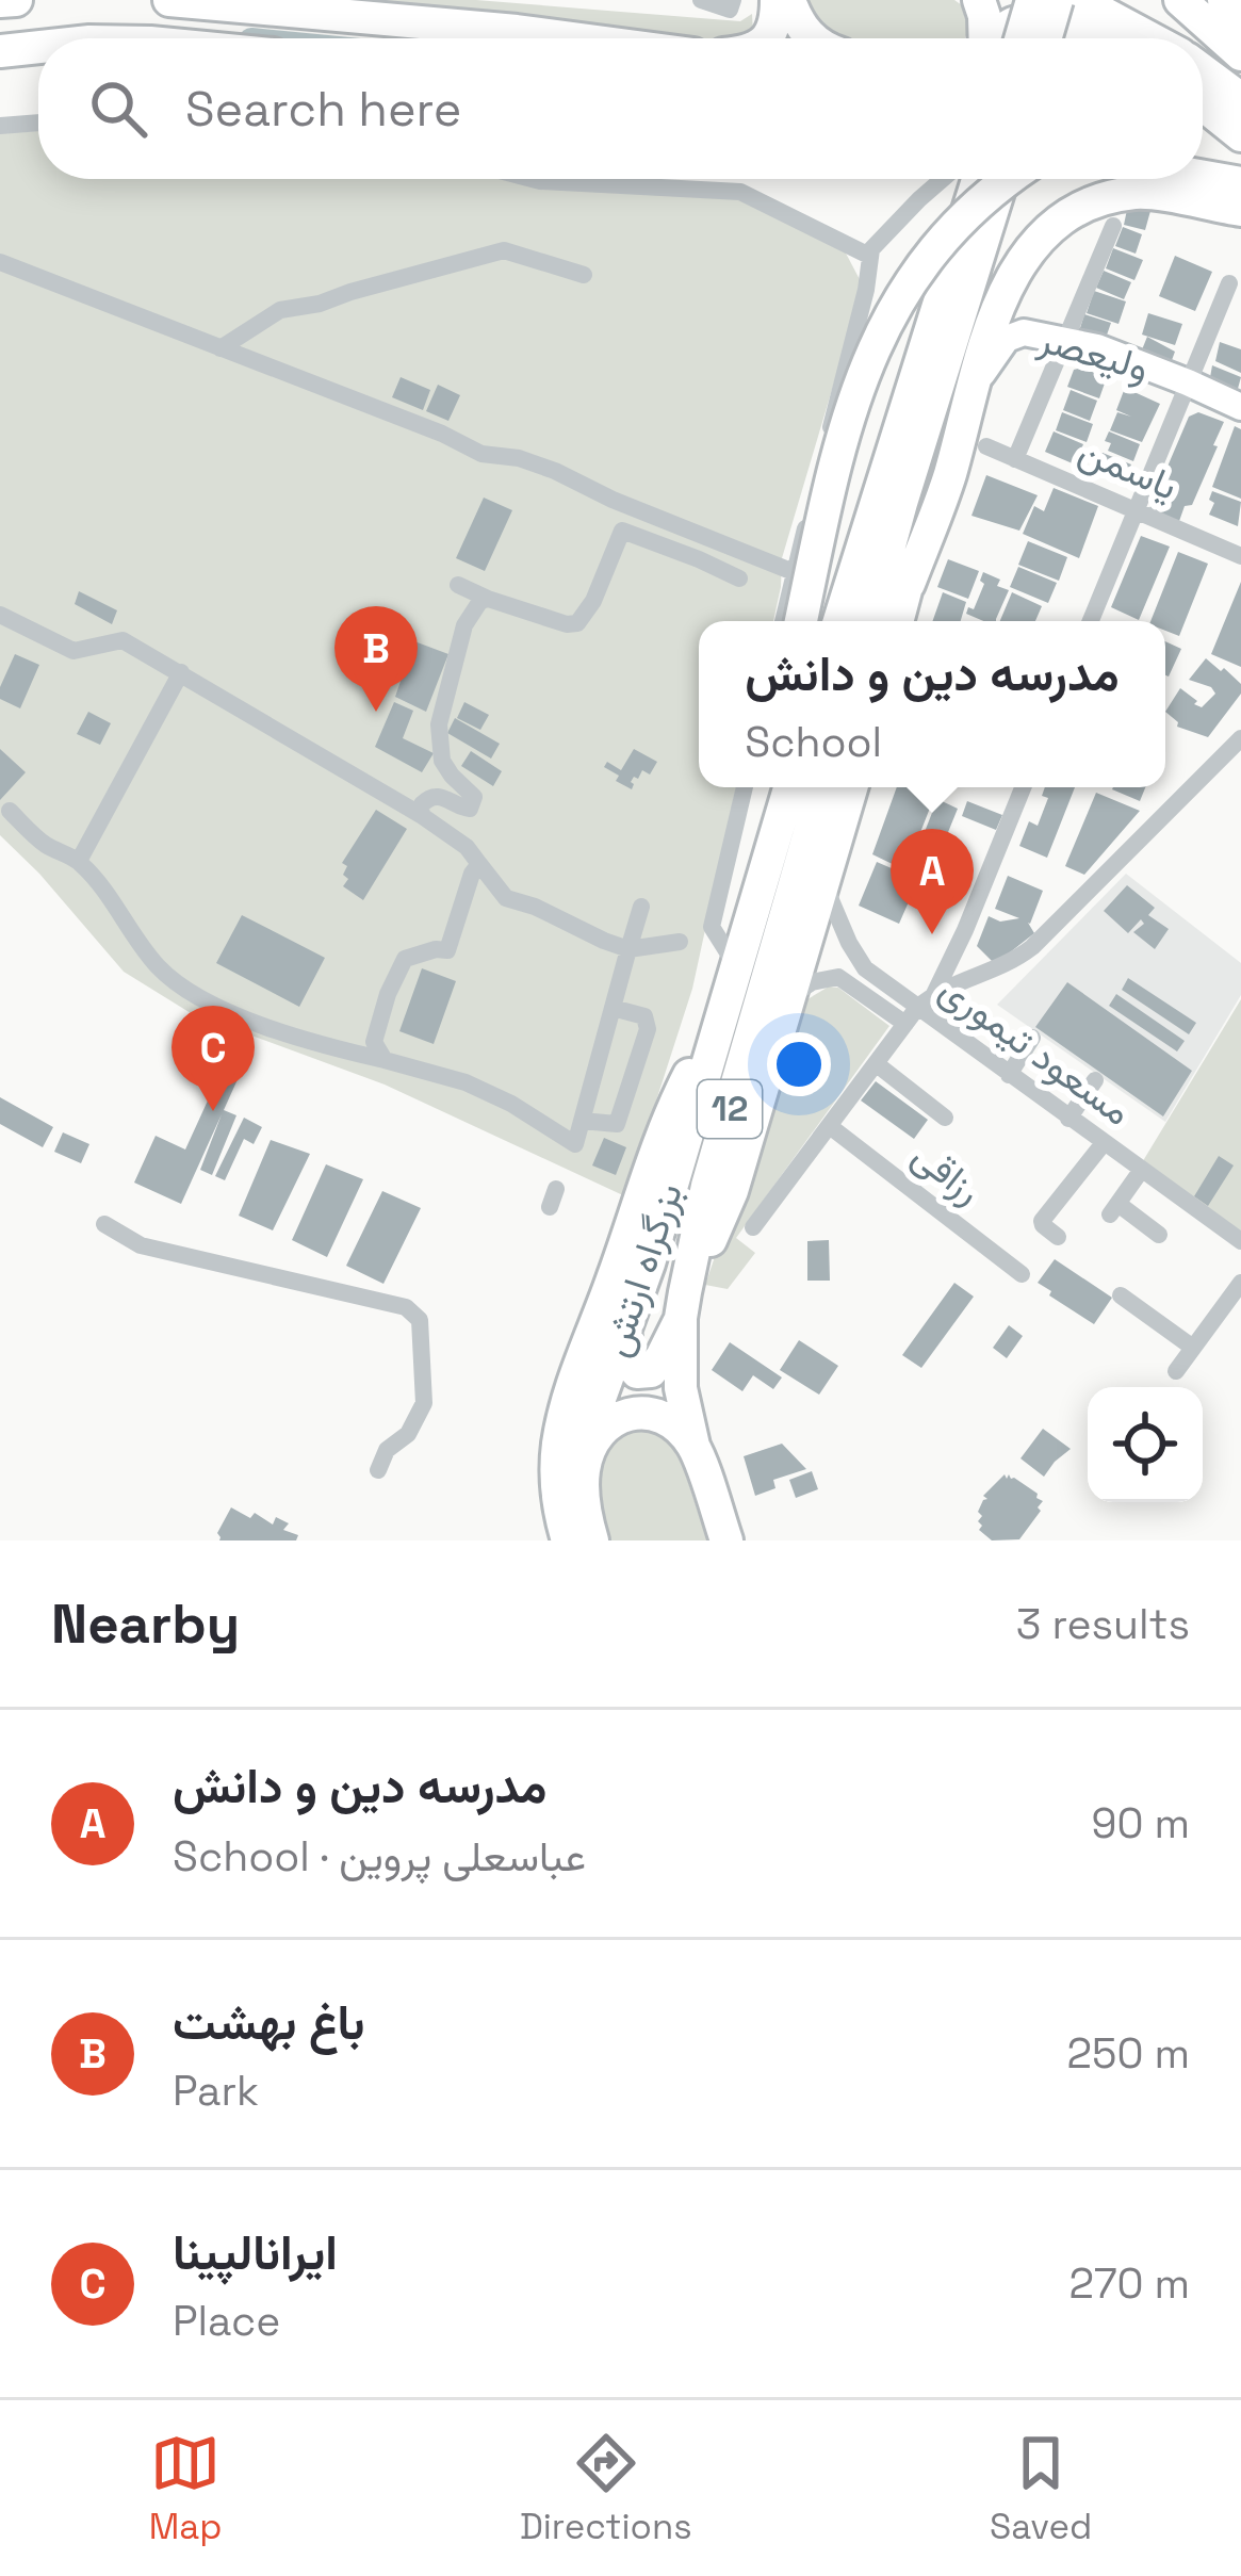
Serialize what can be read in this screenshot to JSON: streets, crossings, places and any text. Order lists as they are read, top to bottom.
{
  "streets": {
    "highway": ["12", "بزرگراه ارتش"],
    "main road": ["ولیعصر"],
    "street": ["یاسمن", "مسعود تیموری", "رزاقی"]
  },
  "page": {
    "search": "Search here",
    "pins": ["B", "A", "C"],
    "popup": ["مدرسه دین و دانش", "School"],
    "heading": ["Nearby", "3 results"],
    "list": [
      {
        "mark": "A",
        "name": "مدرسه دین و دانش",
        "note": "School · عباسعلی پروین",
        "value": "90 m"
      },
      {
        "mark": "B",
        "name": "باغ بهشت",
        "note": "Park",
        "value": "250 m"
      },
      {
        "mark": "C",
        "name": "ایرانالپینا",
        "note": "Place",
        "value": "270 m"
      }
    ],
    "nav": ["Map", "Directions", "Saved"]
  }
}
